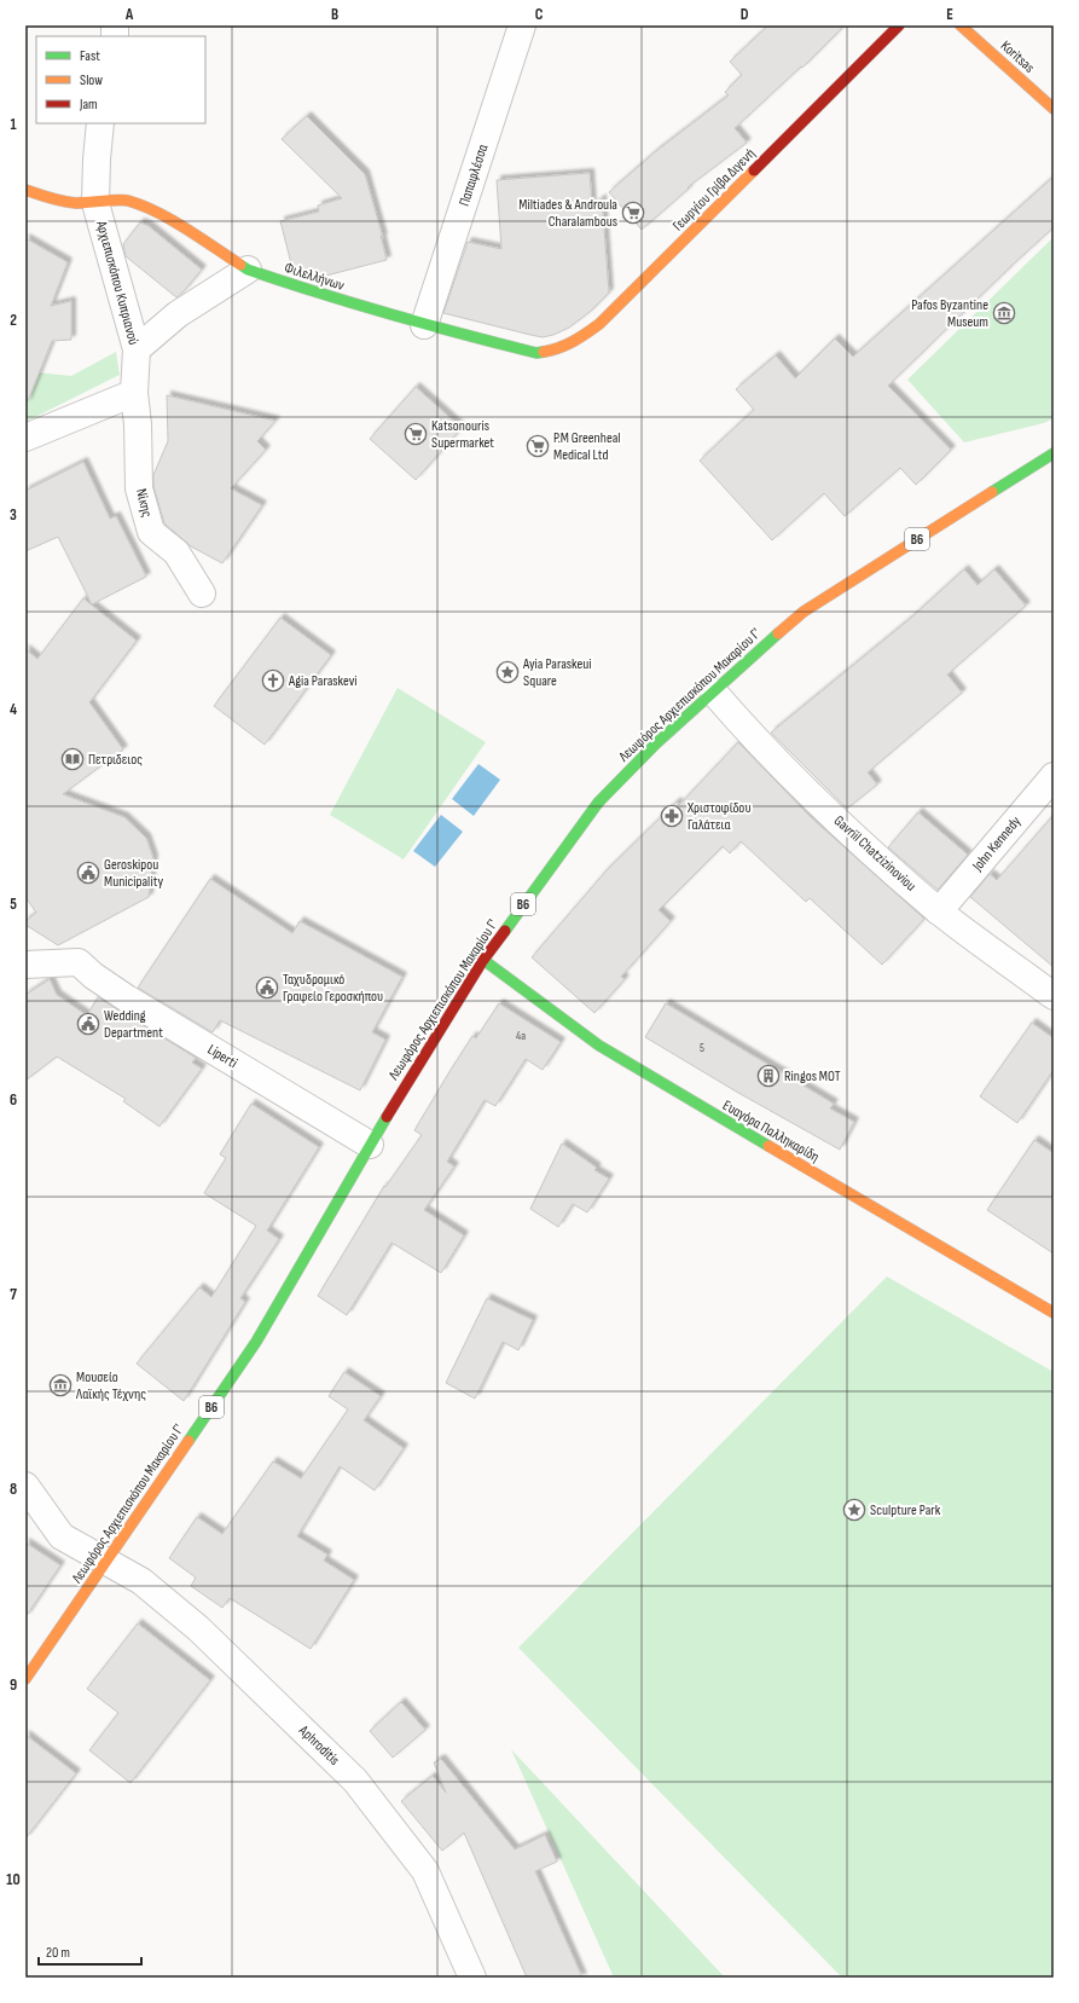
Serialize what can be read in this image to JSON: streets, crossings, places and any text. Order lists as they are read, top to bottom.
{
  "streets": {
    "main road": [
      "Koritsas",
      "Γεωργίου Γρίβα Διγενή",
      "Φιλελλήνων",
      "B6",
      "Λεωφόρος Αρχιεπισκόπου Μακαρίου Γ'",
      "Ευαγόρα Παλληκαρίδη"
    ],
    "street": [
      "Παπαφλέσσα",
      "Αρχιεπισκόπου Κυπριανού",
      "Νίκης",
      "John Kennedy",
      "Gavriil Chatzizinoviou",
      "Liperti",
      "Aphroditis"
    ]
  },
  "crossings": [
    ["Παπαφλέσσα", "Φιλελλήνων"],
    ["Γεωργίου Γρίβα Διγενή", "Φιλελλήνων"],
    ["Φιλελλήνων", "Αρχιεπισκόπου Κυπριανού"],
    ["Αρχιεπισκόπου Κυπριανού", "Νίκης"],
    ["Λεωφόρος Αρχιεπισκόπου Μακαρίου Γ'", "Gavriil Chatzizinoviou"],
    ["Λεωφόρος Αρχιεπισκόπου Μακαρίου Γ'", "Liperti"],
    ["Λεωφόρος Αρχιεπισκόπου Μακαρίου Γ'", "Ευαγόρα Παλληκαρίδη"],
    ["Λεωφόρος Αρχιεπισκόπου Μακαρίου Γ'", "Aphroditis"],
    ["John Kennedy", "Gavriil Chatzizinoviou"]
  ],
  "places": {
    "supermarket": ["Miltiades & Androula Charalambous", "Katsonouris Supermarket", "P.M Greenheal Medical Ltd"],
    "museum": ["Pafos Byzantine Museum", "Μουσείο Λαϊκής Τέχνης"],
    "place": ["Ayia Paraskeui Square", "Sculpture Park"],
    "church": ["Agia Paraskevi"],
    "library": ["Πετριδειος"],
    "pharmacy": ["Χριστοφίδου Γαλάτεια"],
    "public building": ["Geroskipou Municipality", "Ταχυδρομικό Γραφείο Γεροσκήπου", "Wedding Department"],
    "building": ["Ringos MOT"]
  },
  "house_numbers": ["4a", "5"],
  "legend": ["Fast", "Slow", "Jam"],
  "scale_bar": "20 m",
  "grid": {
    "columns": [
      "A",
      "B",
      "C",
      "D",
      "E"
    ],
    "rows": [
      "1",
      "2",
      "3",
      "4",
      "5",
      "6",
      "7",
      "8",
      "9",
      "10"
    ]
  }
}
